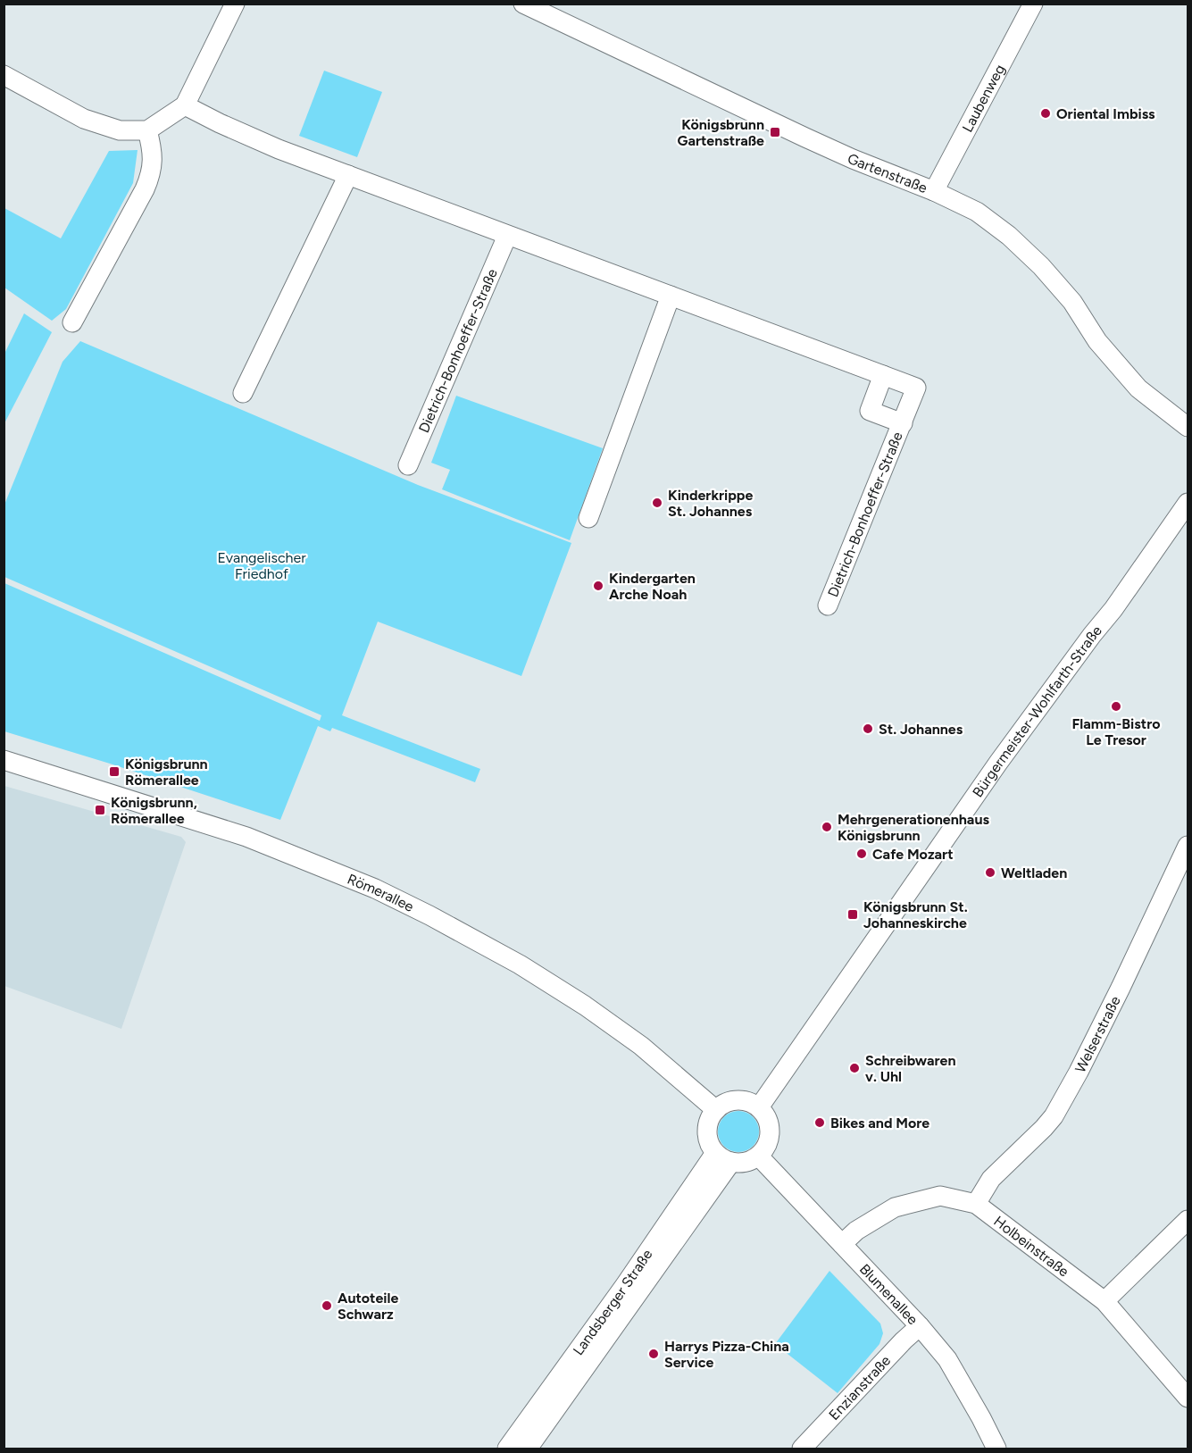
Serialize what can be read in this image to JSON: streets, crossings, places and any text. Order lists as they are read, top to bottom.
{
  "streets": {
    "street": [
      "Laubenweg",
      "Gartenstraße",
      "Dietrich-Bonhoeffer-Straße",
      "Bürgermeister-Wohlfarth-Straße",
      "Römerallee",
      "Welserstraße",
      "Holbeinstraße",
      "Blumenallee",
      "Landsberger Straße",
      "Enzianstraße"
    ]
  },
  "crossings": [
    ["Laubenweg", "Gartenstraße"],
    ["Bürgermeister-Wohlfarth-Straße", "Römerallee"],
    ["Bürgermeister-Wohlfarth-Straße", "Blumenallee"],
    ["Bürgermeister-Wohlfarth-Straße", "Landsberger Straße"],
    ["Römerallee", "Blumenallee"],
    ["Römerallee", "Landsberger Straße"],
    ["Welserstraße", "Holbeinstraße"],
    ["Holbeinstraße", "Blumenallee"],
    ["Blumenallee", "Landsberger Straße"],
    ["Blumenallee", "Enzianstraße"]
  ],
  "parks": ["Evangelischer Friedhof"],
  "places": {
    "other": [
      "Oriental Imbiss",
      "Kinderkrippe St. Johannes",
      "Kindergarten Arche Noah",
      "Flamm-Bistro Le Tresor",
      "St. Johannes",
      "Mehrgenerationenhaus Königsbrunn",
      "Cafe Mozart",
      "Weltladen",
      "Schreibwaren v. Uhl",
      "Bikes and More",
      "Autoteile Schwarz",
      "Harrys Pizza-China Service"
    ],
    "transit": [
      "Königsbrunn Gartenstraße",
      "Königsbrunn Römerallee",
      "Königsbrunn, Römerallee",
      "Königsbrunn St. Johanneskirche"
    ]
  }
}
